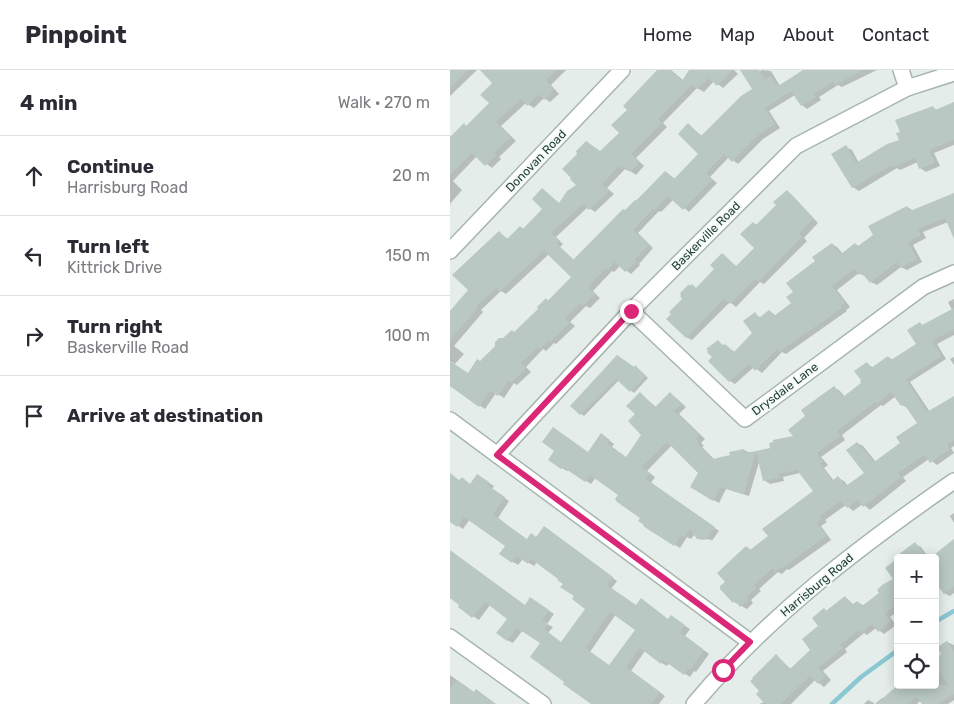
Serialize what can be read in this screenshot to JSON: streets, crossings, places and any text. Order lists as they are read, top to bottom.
{
  "streets": {
    "street": [
      "Donovan Road",
      "Baskerville Road",
      "Drysdale Lane",
      "Harrisburg Road"
    ]
  },
  "crossings": [
    ["Baskerville Road", "Drysdale Lane"]
  ],
  "page": {
    "header": "Pinpoint",
    "nav": [
      "Home",
      "Map",
      "About",
      "Contact"
    ],
    "heading": ["4 min", "Walk · 270 m"],
    "list": [
      ["Continue", "Harrisburg Road", "20 m"],
      ["Turn left", "Kittrick Drive", "150 m"],
      ["Turn right", "Baskerville Road", "100 m"],
      "Arrive at destination"
    ],
    "map_buttons": ["+", "−"]
  }
}
